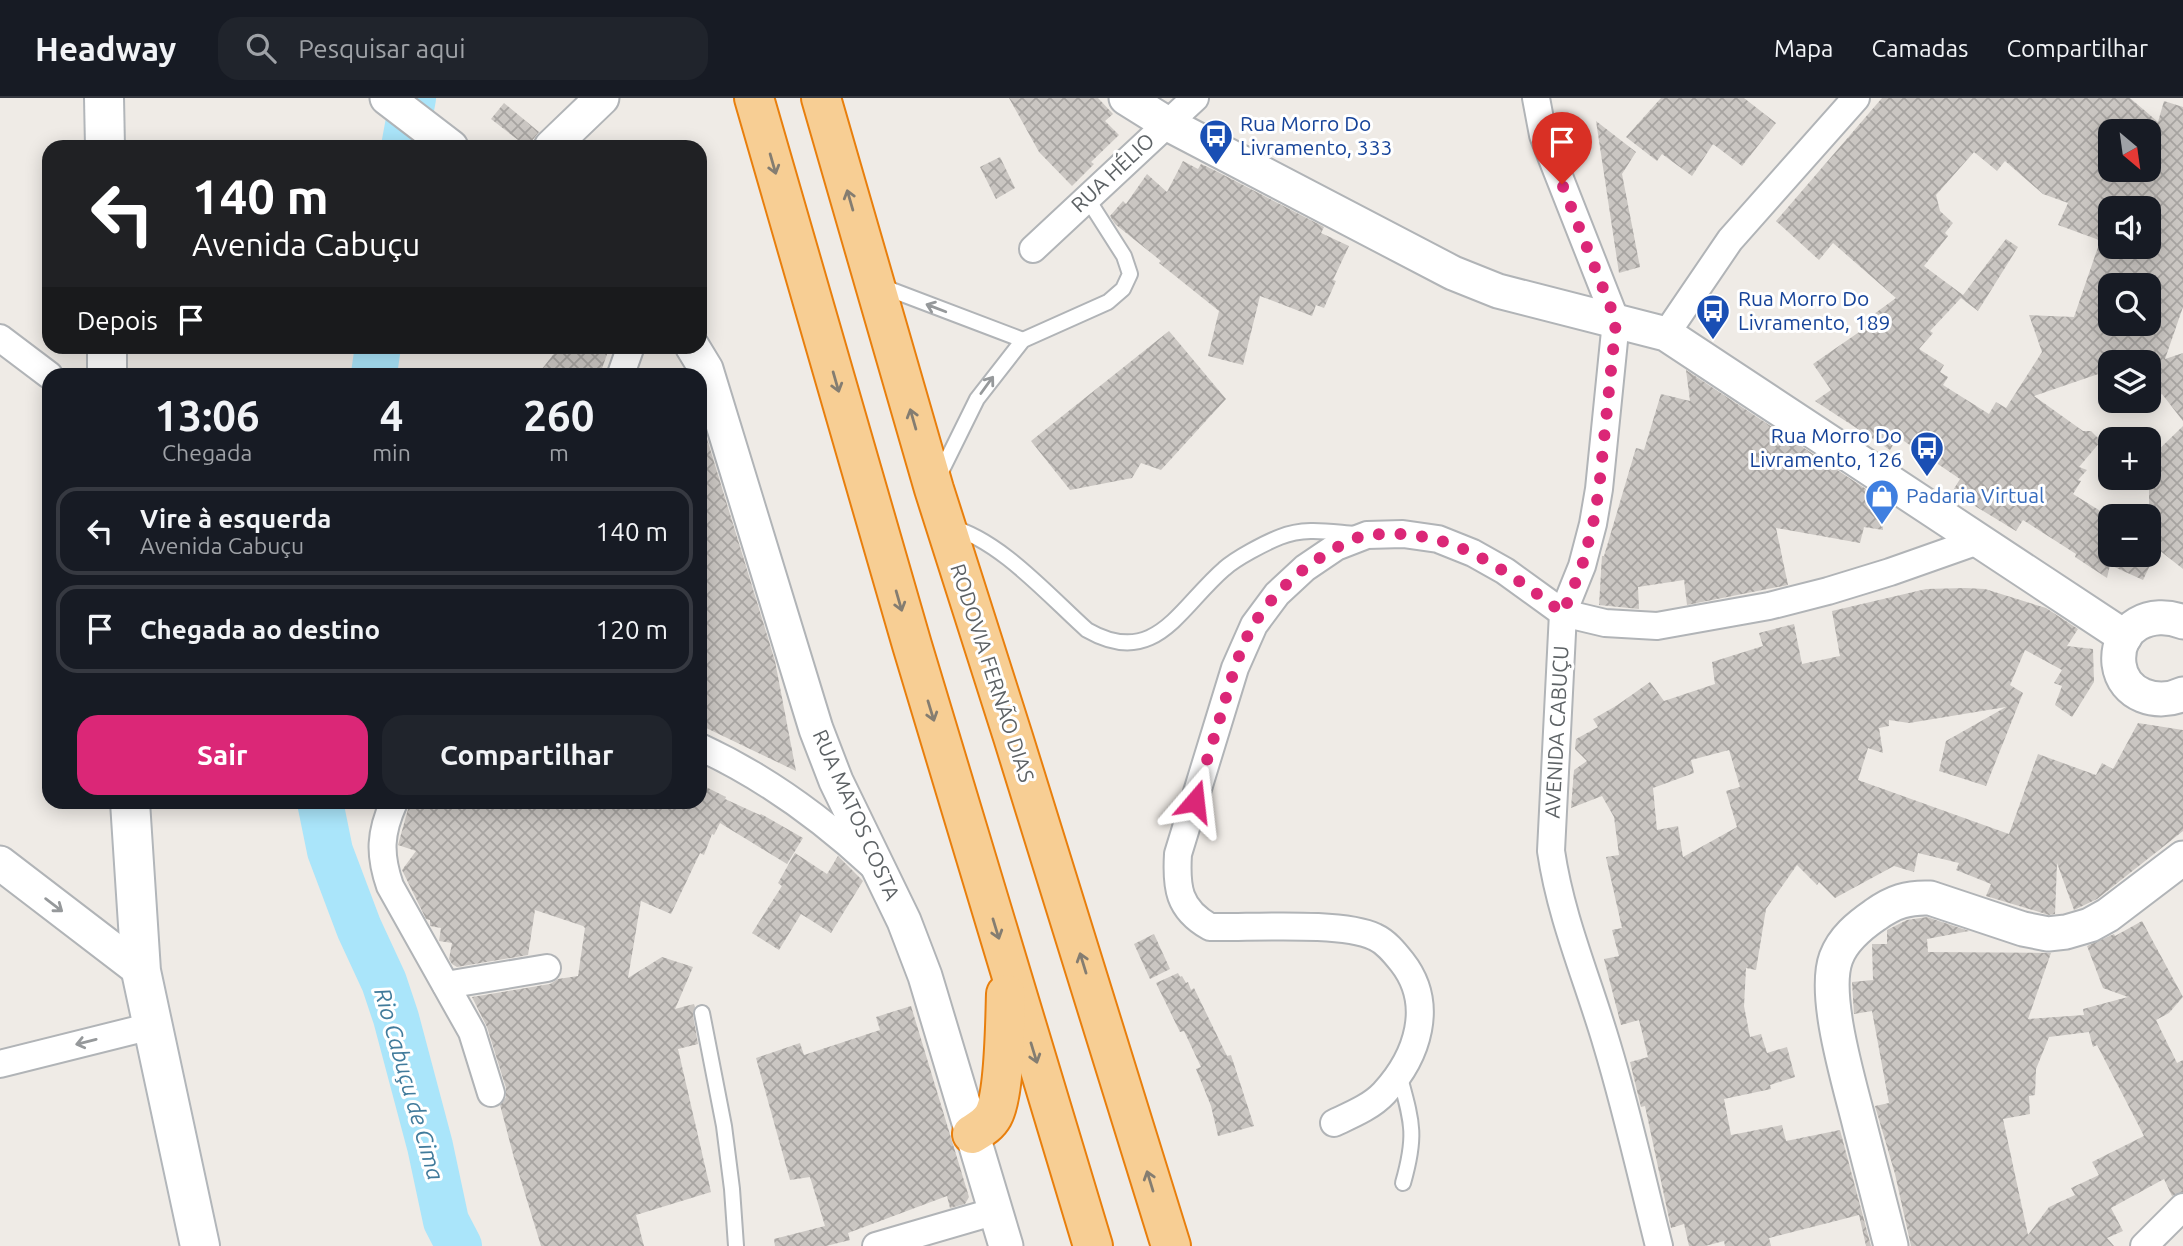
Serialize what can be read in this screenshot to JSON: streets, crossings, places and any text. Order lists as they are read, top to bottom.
{
  "streets": {
    "highway": ["RODOVIA FERNÃO DIAS"],
    "street": ["RUA HÉLIO", "AVENIDA CABUÇU", "RUA MATOS COSTA"]
  },
  "water": ["Rio Cabuçu de Cima"],
  "places": {
    "bus stop": ["Rua Morro Do Livramento, 333", "Rua Morro Do Livramento, 189", "Rua Morro Do Livramento, 126"],
    "shop": ["Padaria Virtual"]
  },
  "north": "bottom right",
  "page": {
    "header": "Headway",
    "search": "Pesquisar aqui",
    "nav": ["Mapa", "Camadas", "Compartilhar"],
    "map_buttons": ["+", "−"],
    "turn": ["140 m", "Avenida Cabuçu"],
    "then": "Depois",
    "eta": [
      "13:06",
      "Chegada",
      "4",
      "min",
      "260",
      "m"
    ],
    "list": [
      {
        "name": "Vire à esquerda",
        "note": "Avenida Cabuçu",
        "value": "140 m"
      },
      {
        "name": "Chegada ao destino",
        "value": "120 m"
      }
    ],
    "buttons": ["Sair", "Compartilhar"]
  }
}
